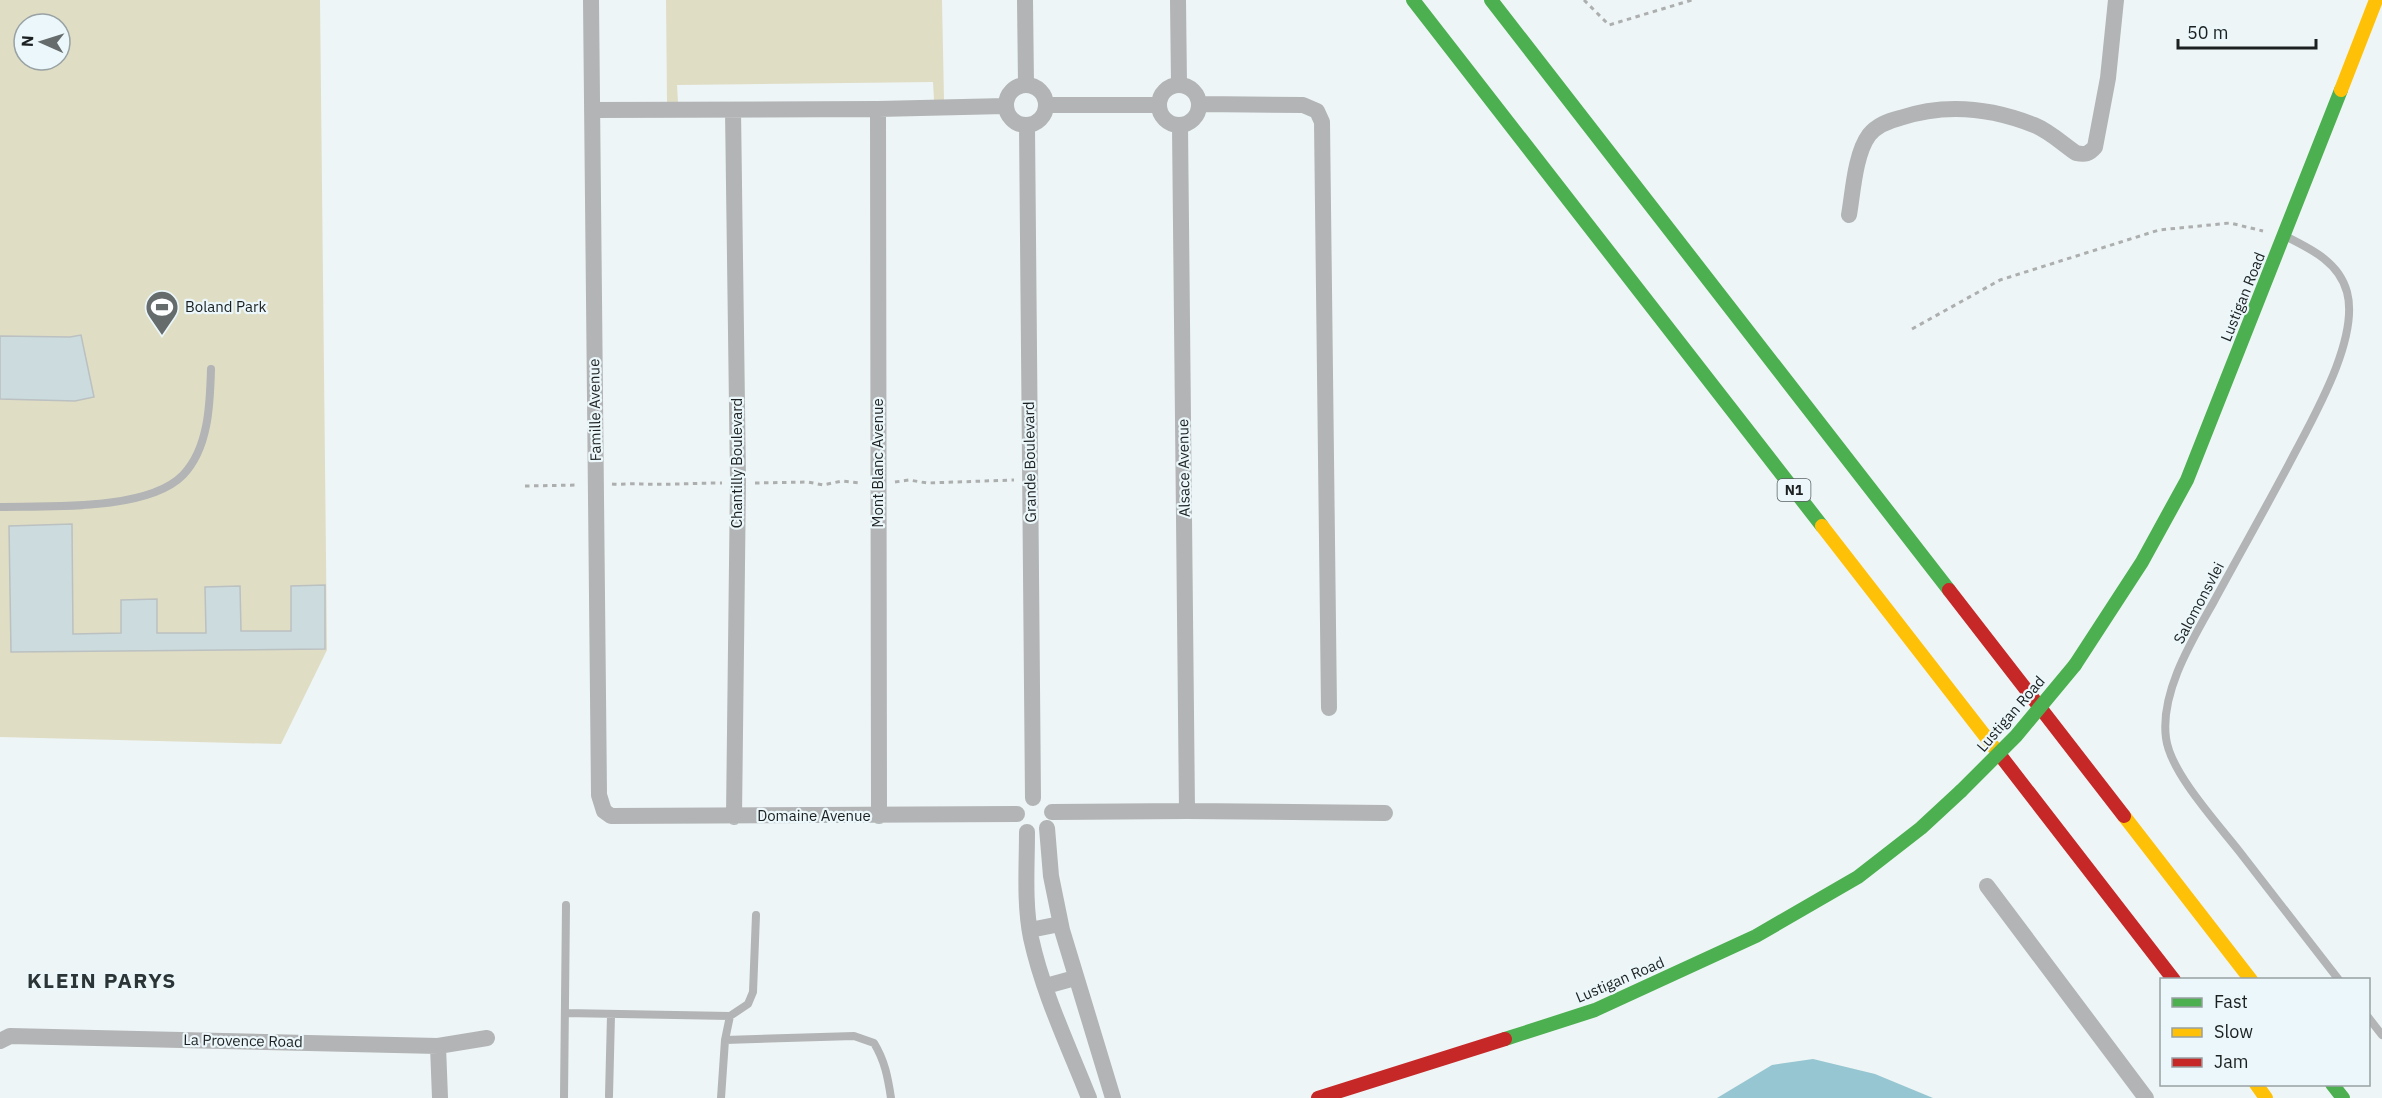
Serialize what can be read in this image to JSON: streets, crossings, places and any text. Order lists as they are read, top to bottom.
{
  "streets": {
    "main road": ["Lustigan Road", "N1"],
    "street": [
      "Famille Avenue",
      "Grande Boulevard",
      "Chantilly Boulevard",
      "Mont Blanc Avenue",
      "Alsace Avenue",
      "Domaine Avenue",
      "La Provence Road"
    ],
    "lane": ["Salomonsvlei"]
  },
  "crossings": [
    ["Lustigan Road", "Salomonsvlei"],
    ["Famille Avenue", "Domaine Avenue"],
    ["Grande Boulevard", "Domaine Avenue"],
    ["Chantilly Boulevard", "Domaine Avenue"],
    ["Mont Blanc Avenue", "Domaine Avenue"]
  ],
  "districts": ["KLEIN PARYS"],
  "places": {
    "sports": ["Boland Park"]
  },
  "legend": ["Fast", "Slow", "Jam"],
  "scale_bar": "50 m",
  "north": "left"
}
